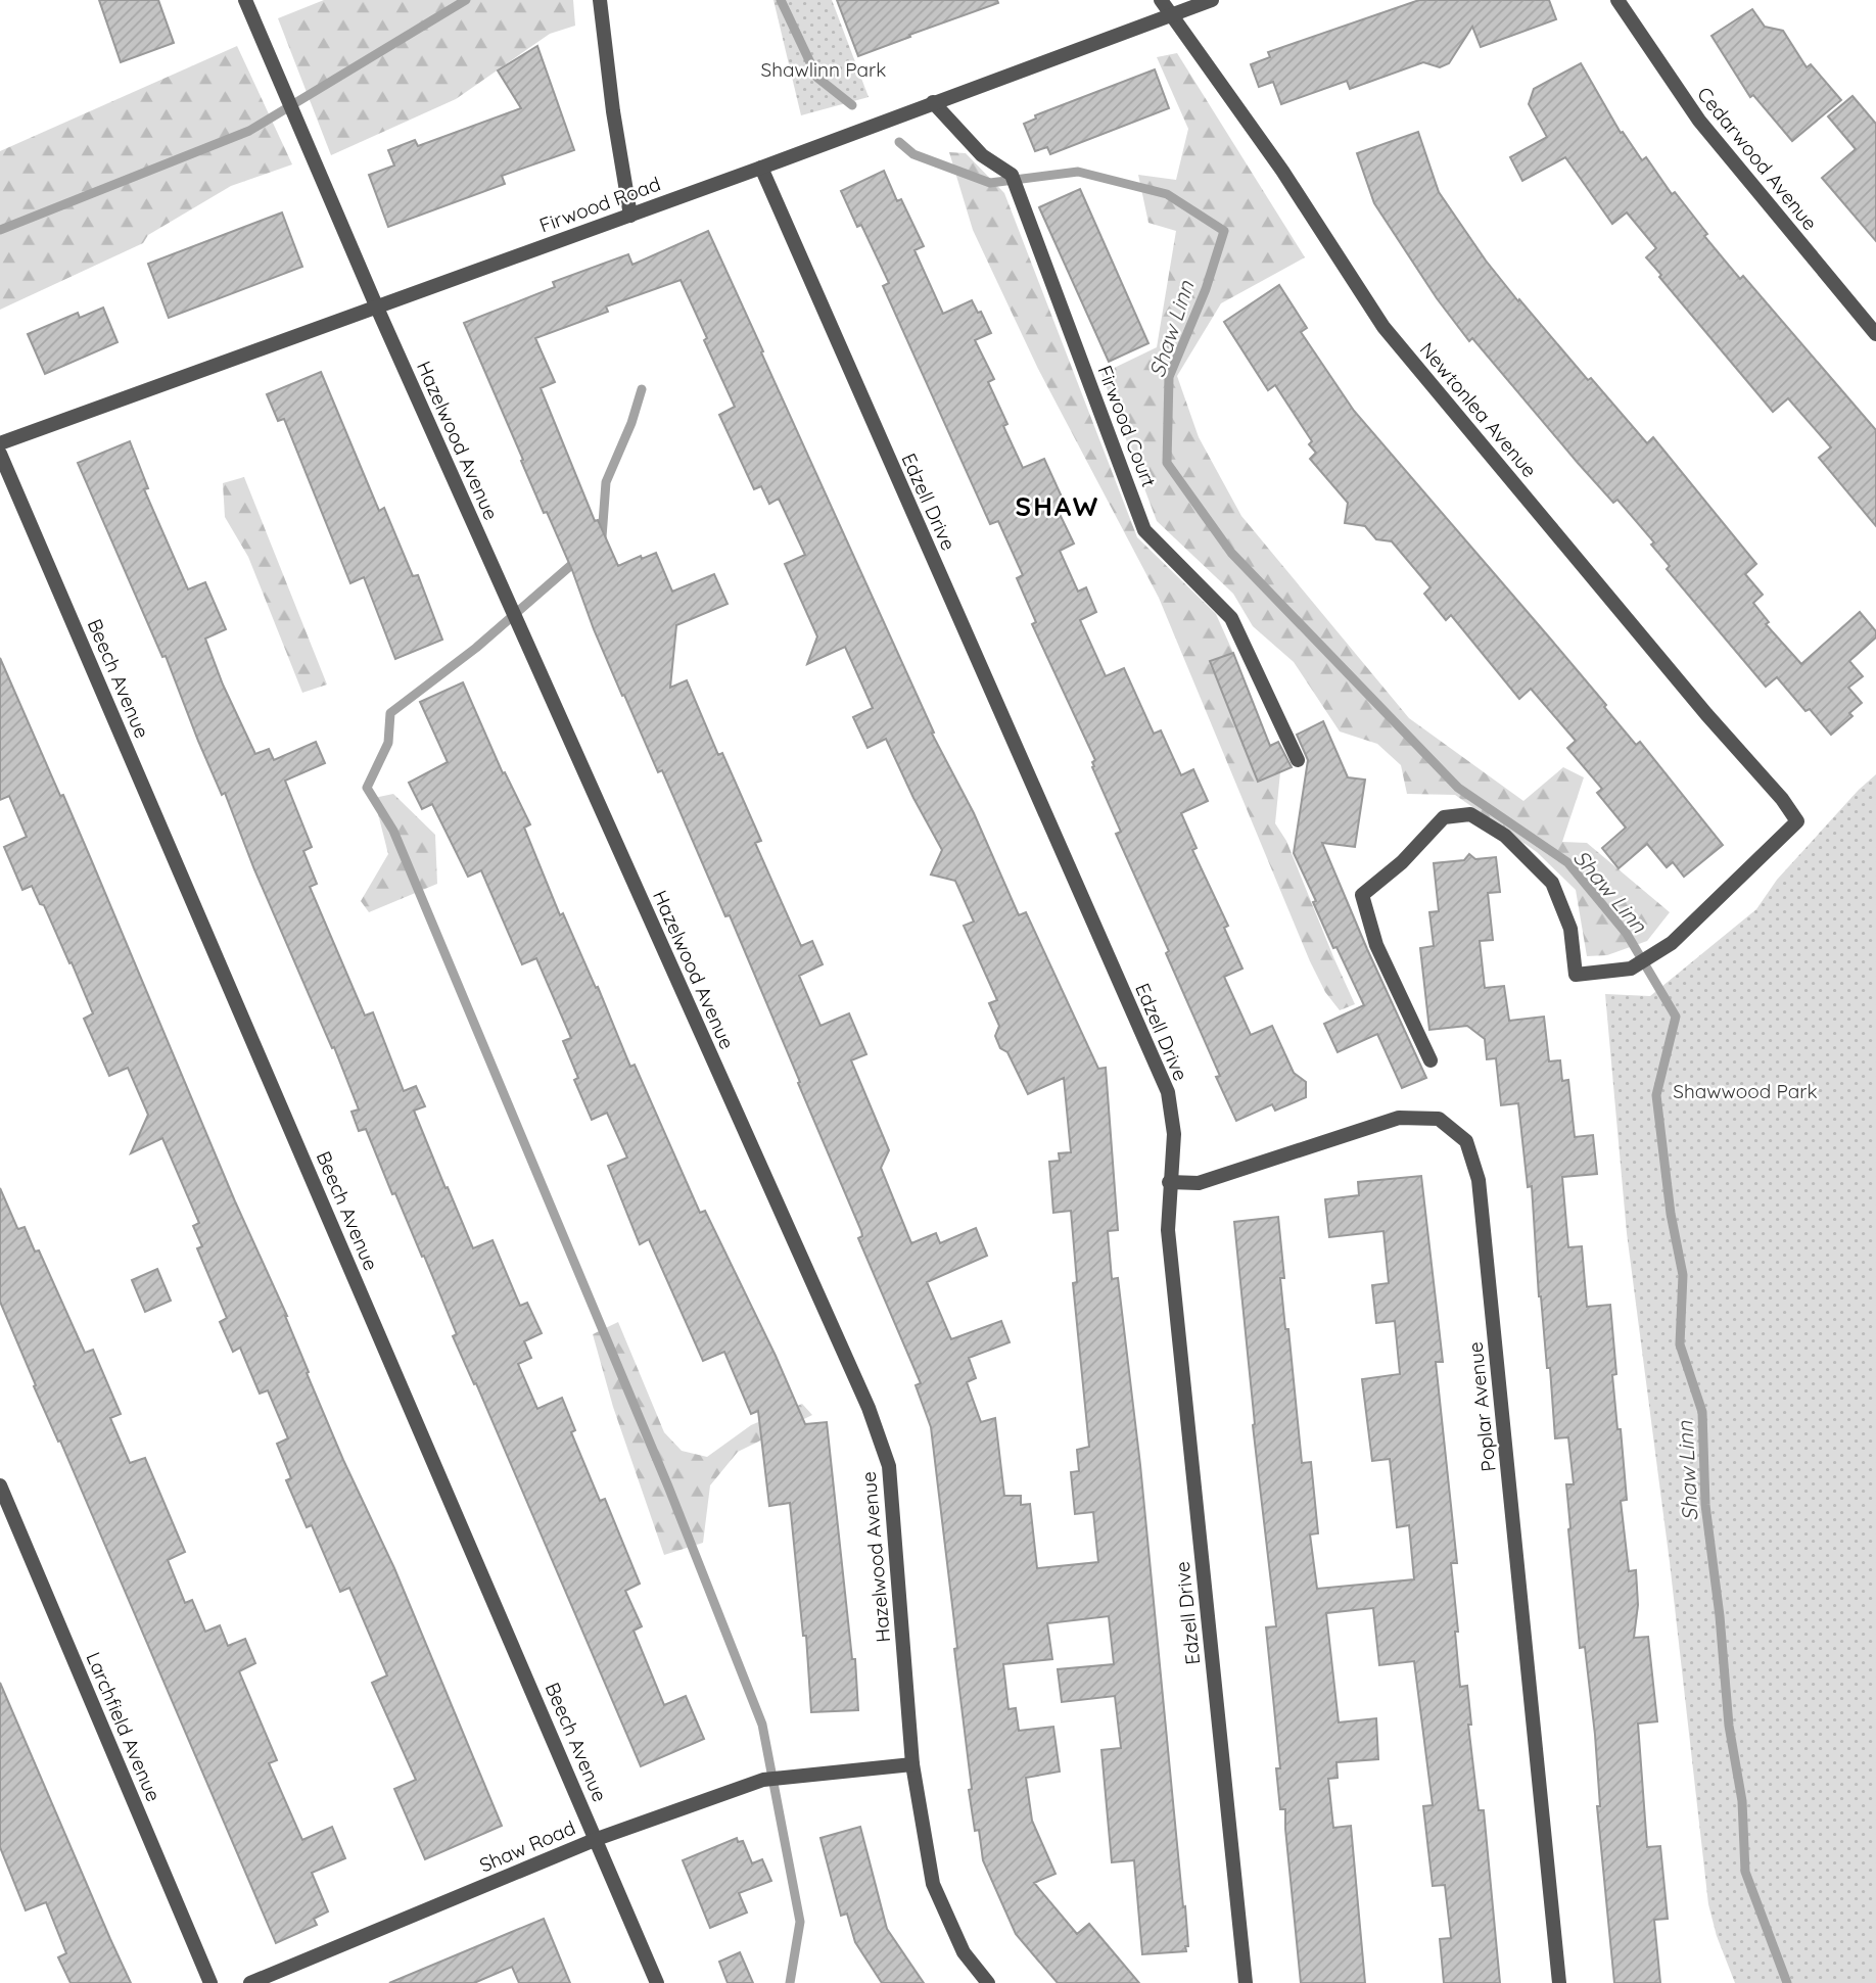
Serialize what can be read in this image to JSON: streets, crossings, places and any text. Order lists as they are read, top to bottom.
{
  "streets": {
    "street": [
      "Cedarwood Avenue",
      "Firwood Road",
      "Newtonlea Avenue",
      "Firwood Court",
      "Hazelwood Avenue",
      "Edzell Drive",
      "Beech Avenue",
      "Poplar Avenue",
      "Larchfield Avenue",
      "Shaw Road"
    ]
  },
  "crossings": [
    ["Firwood Road", "Newtonlea Avenue"],
    ["Firwood Road", "Firwood Court"],
    ["Firwood Road", "Hazelwood Avenue"],
    ["Firwood Road", "Edzell Drive"],
    ["Hazelwood Avenue", "Shaw Road"],
    ["Edzell Drive", "Poplar Avenue"],
    ["Beech Avenue", "Shaw Road"]
  ],
  "districts": ["SHAW"],
  "water": ["Shaw Linn"],
  "parks": ["Shawlinn Park", "Shawwood Park"]
}
